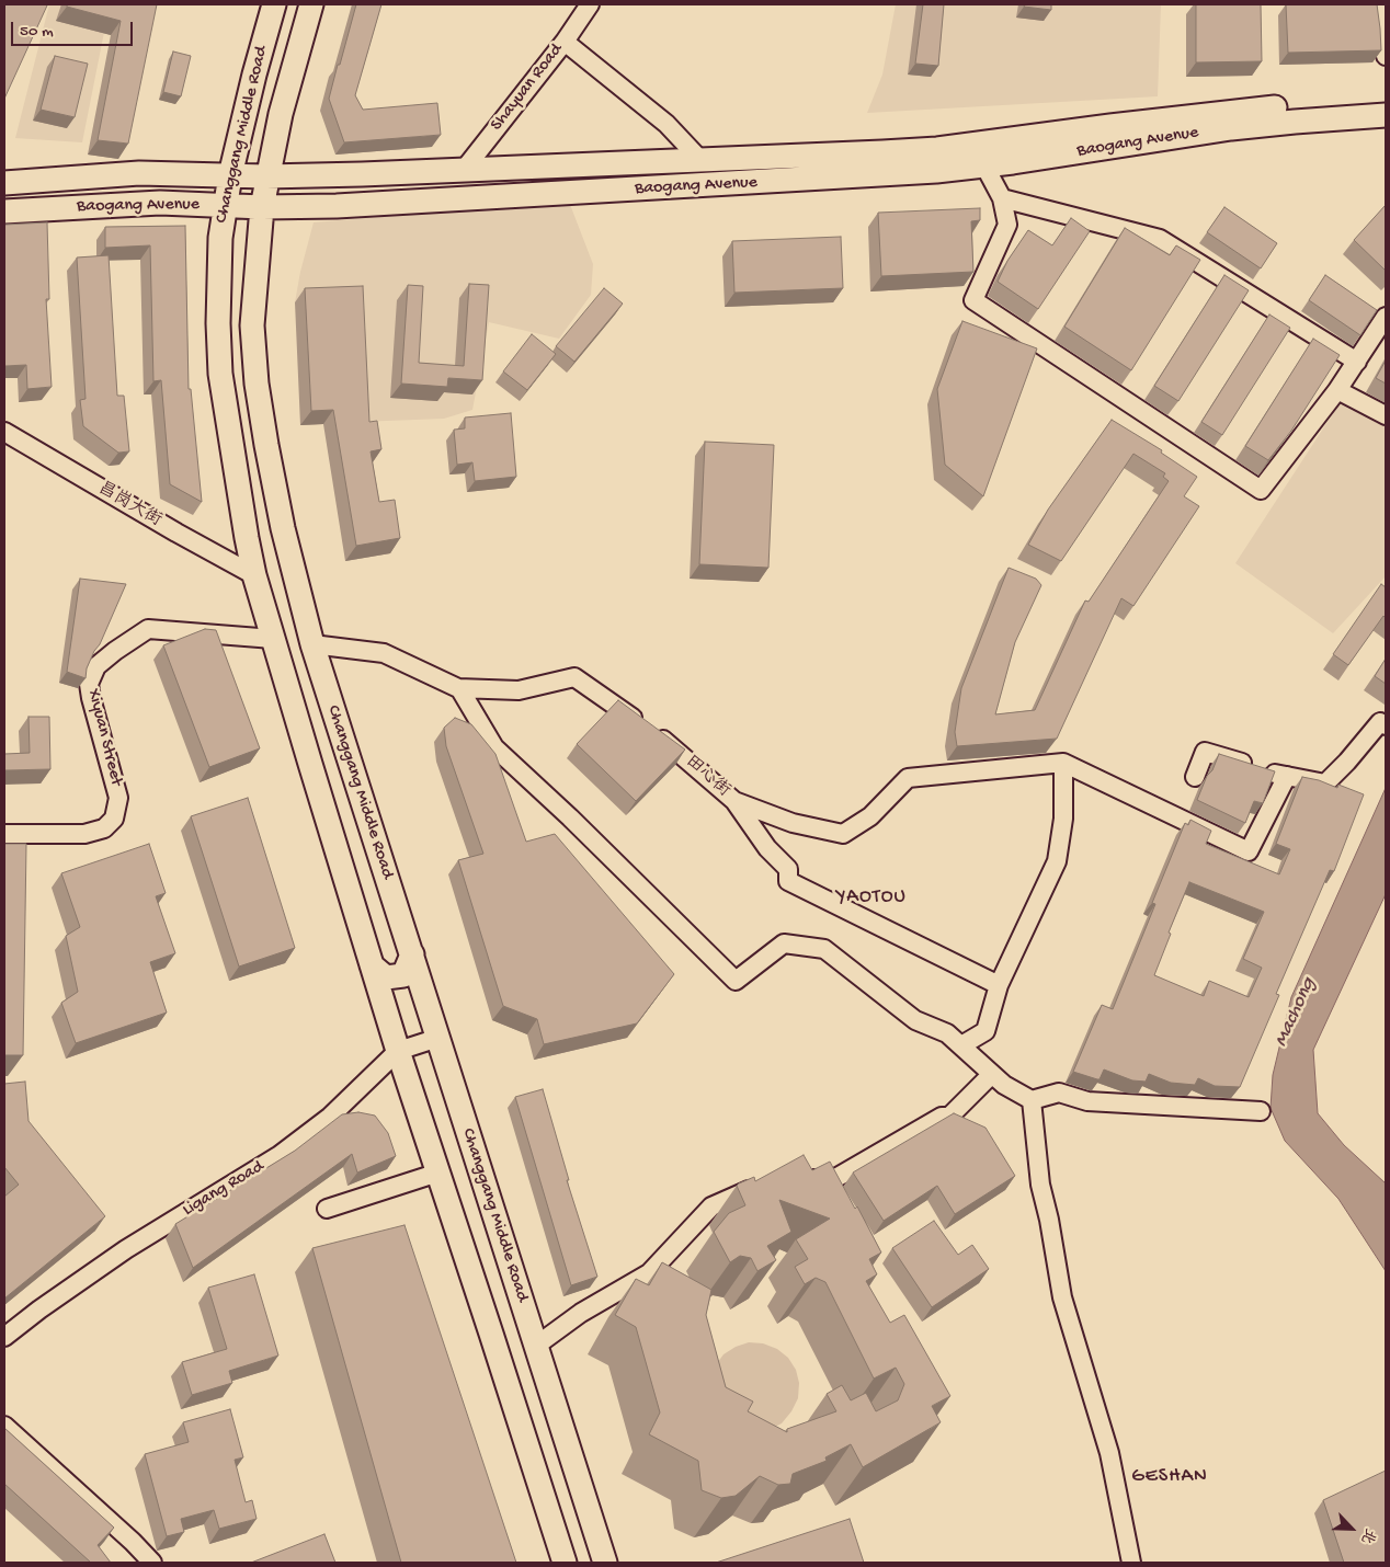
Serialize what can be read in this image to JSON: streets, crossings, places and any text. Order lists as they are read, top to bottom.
{
  "streets": {
    "main road": ["Changgang Middle Road", "Baogang Avenue"],
    "street": [
      "Shayuan Road",
      "昌岗大街",
      "Xiyuan Street",
      "田心街",
      "Ligang Road"
    ]
  },
  "crossings": [
    ["Shayuan Road", "Baogang Avenue"],
    ["Changgang Middle Road", "Baogang Avenue"],
    ["Changgang Middle Road", "昌岗大街"],
    ["Changgang Middle Road", "Xiyuan Street"],
    ["Changgang Middle Road", "田心街"],
    ["Changgang Middle Road", "Ligang Road"]
  ],
  "districts": ["YAOTOU", "GESHAN"],
  "water": ["Machong"],
  "scale_bar": "50 m",
  "north": "bottom right"
}
